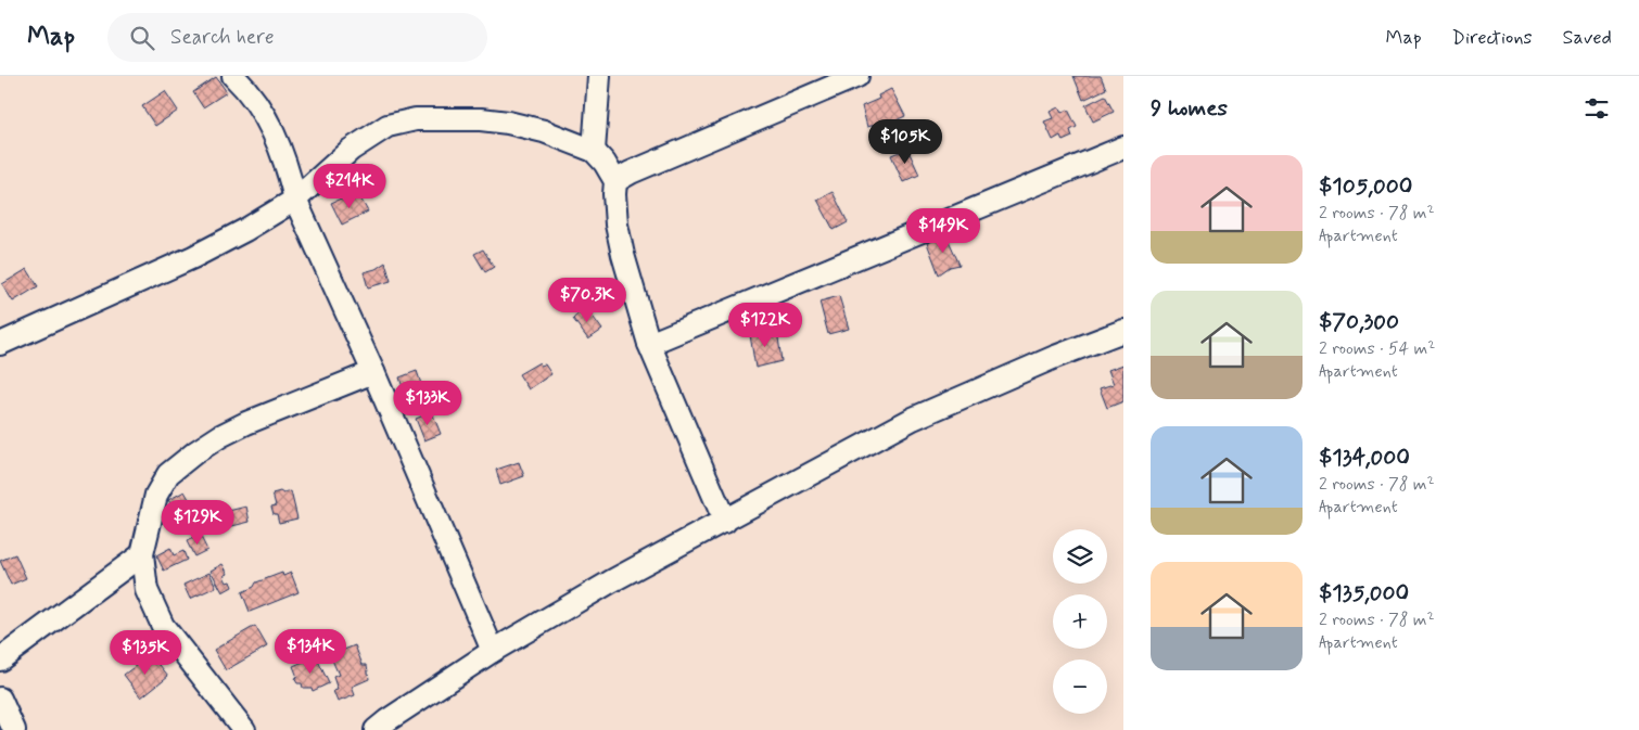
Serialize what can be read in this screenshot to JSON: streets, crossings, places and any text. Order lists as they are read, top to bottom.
{
  "page": {
    "header": "Map",
    "search": "Search here",
    "nav": ["Map", "Directions", "Saved"],
    "heading": "9 homes",
    "price": [
      "$105K",
      "$214K",
      "$149K",
      "$70.3K",
      "$122K",
      "$133K",
      "$129K",
      "$134K",
      "$135K"
    ],
    "list": [
      {
        "name": "$105,000",
        "note": "2 rooms · 78 m² · Apartment"
      },
      {
        "name": "$70,300",
        "note": "2 rooms · 54 m² · Apartment"
      },
      {
        "name": "$134,000",
        "note": "2 rooms · 78 m² · Apartment"
      },
      {
        "name": "$135,000",
        "note": "2 rooms · 78 m² · Apartment"
      }
    ],
    "map_buttons": ["+", "−"]
  }
}
